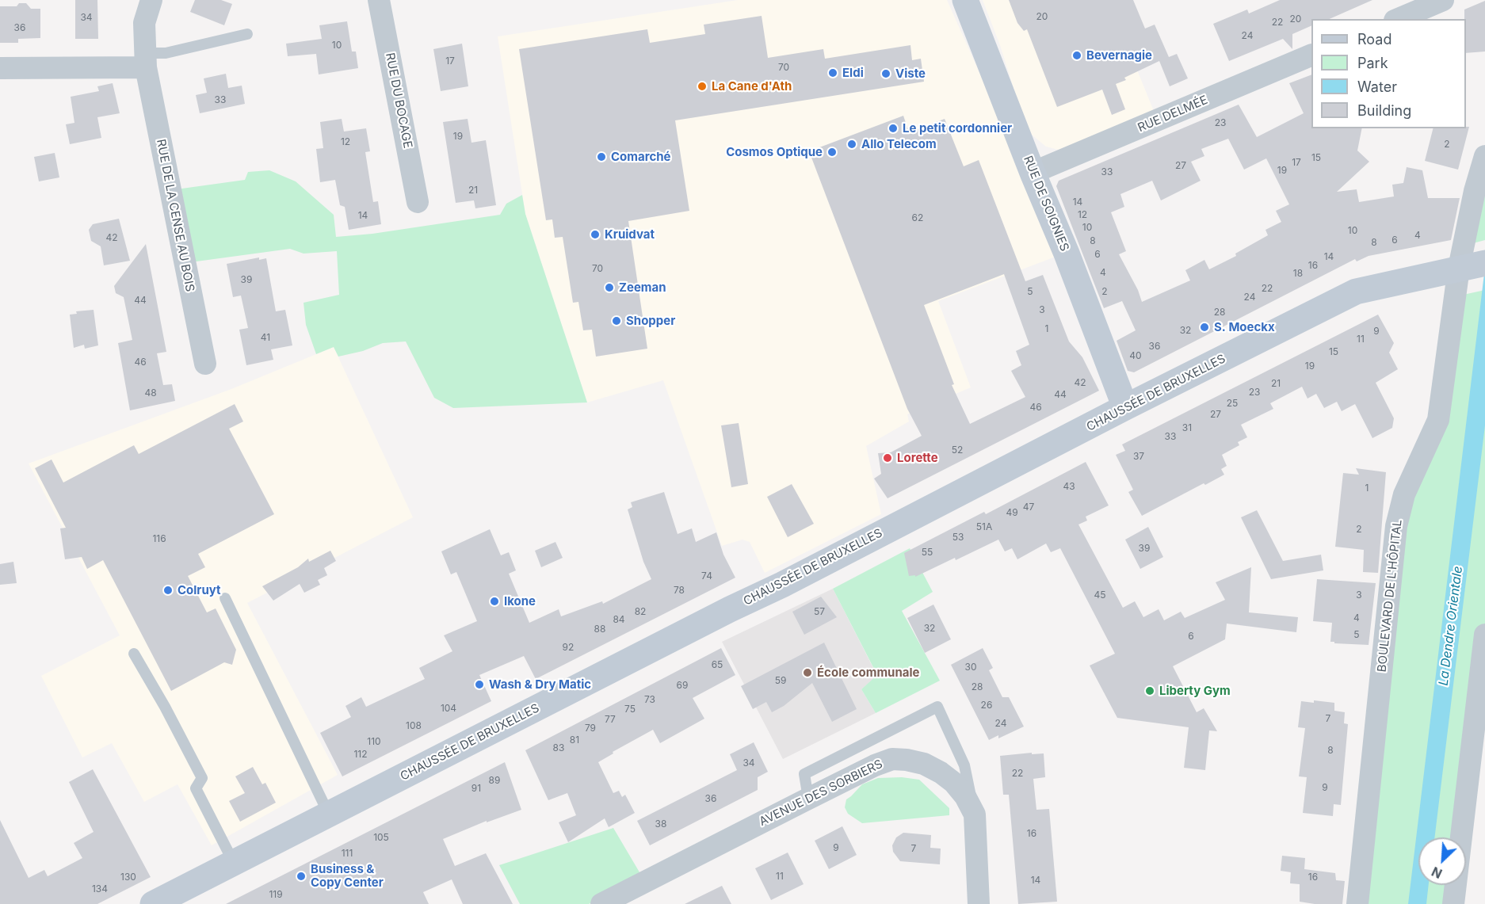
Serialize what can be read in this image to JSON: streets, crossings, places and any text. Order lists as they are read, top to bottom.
{
  "streets": {
    "street": [
      "RUE DU BOCAGE",
      "RUE DELMÉE",
      "RUE DE SOIGNIES",
      "RUE DE LA CENSE AU BOIS",
      "CHAUSSÉE DE BRUXELLES",
      "BOULEVARD DE L'HÔPITAL",
      "AVENUE DES SORBIERS"
    ]
  },
  "crossings": [
    ["RUE DELMÉE", "RUE DE SOIGNIES"],
    ["RUE DE SOIGNIES", "CHAUSSÉE DE BRUXELLES"],
    ["CHAUSSÉE DE BRUXELLES", "BOULEVARD DE L'HÔPITAL"]
  ],
  "water": ["La Dendre Orientale"],
  "places": [
    "Bevernagie",
    "Eldi",
    "Viste",
    "La Cane d'Ath",
    "Le petit cordonnier",
    "Allo Telecom",
    "Cosmos Optique",
    "Comarché",
    "Kruidvat",
    "Zeeman",
    "Shopper",
    "S. Moeckx",
    "Lorette",
    "Colruyt",
    "Ikone",
    "École communale",
    "Wash & Dry Matic",
    "Liberty Gym",
    "Business & Copy Center"
  ],
  "house_numbers": [
    "20",
    "34",
    "20",
    "22",
    "36",
    "24",
    "10",
    "17",
    "70",
    "33",
    "23",
    "19",
    "12",
    "2",
    "15",
    "17",
    "27",
    "19",
    "33",
    "21",
    "14",
    "12",
    "14",
    "62",
    "10",
    "10",
    "4",
    "42",
    "6",
    "8",
    "8",
    "6",
    "14",
    "16",
    "70",
    "4",
    "18",
    "39",
    "22",
    "5",
    "2",
    "24",
    "44",
    "3",
    "28",
    "1",
    "32",
    "9",
    "41",
    "11",
    "36",
    "15",
    "40",
    "46",
    "19",
    "42",
    "21",
    "23",
    "48",
    "44",
    "25",
    "46",
    "27",
    "31",
    "33",
    "52",
    "37",
    "43",
    "1",
    "47",
    "49",
    "51A",
    "2",
    "53",
    "116",
    "39",
    "55",
    "74",
    "78",
    "45",
    "3",
    "82",
    "57",
    "4",
    "84",
    "32",
    "88",
    "5",
    "6",
    "92",
    "65",
    "30",
    "59",
    "69",
    "28",
    "73",
    "26",
    "104",
    "75",
    "7",
    "77",
    "24",
    "108",
    "79",
    "81",
    "110",
    "83",
    "8",
    "112",
    "34",
    "22",
    "89",
    "9",
    "91",
    "36",
    "38",
    "16",
    "105",
    "9",
    "7",
    "111",
    "11",
    "130",
    "16",
    "14",
    "134",
    "119"
  ],
  "legend": [
    "Road",
    "Park",
    "Water",
    "Building"
  ],
  "north": "bottom left"
}
